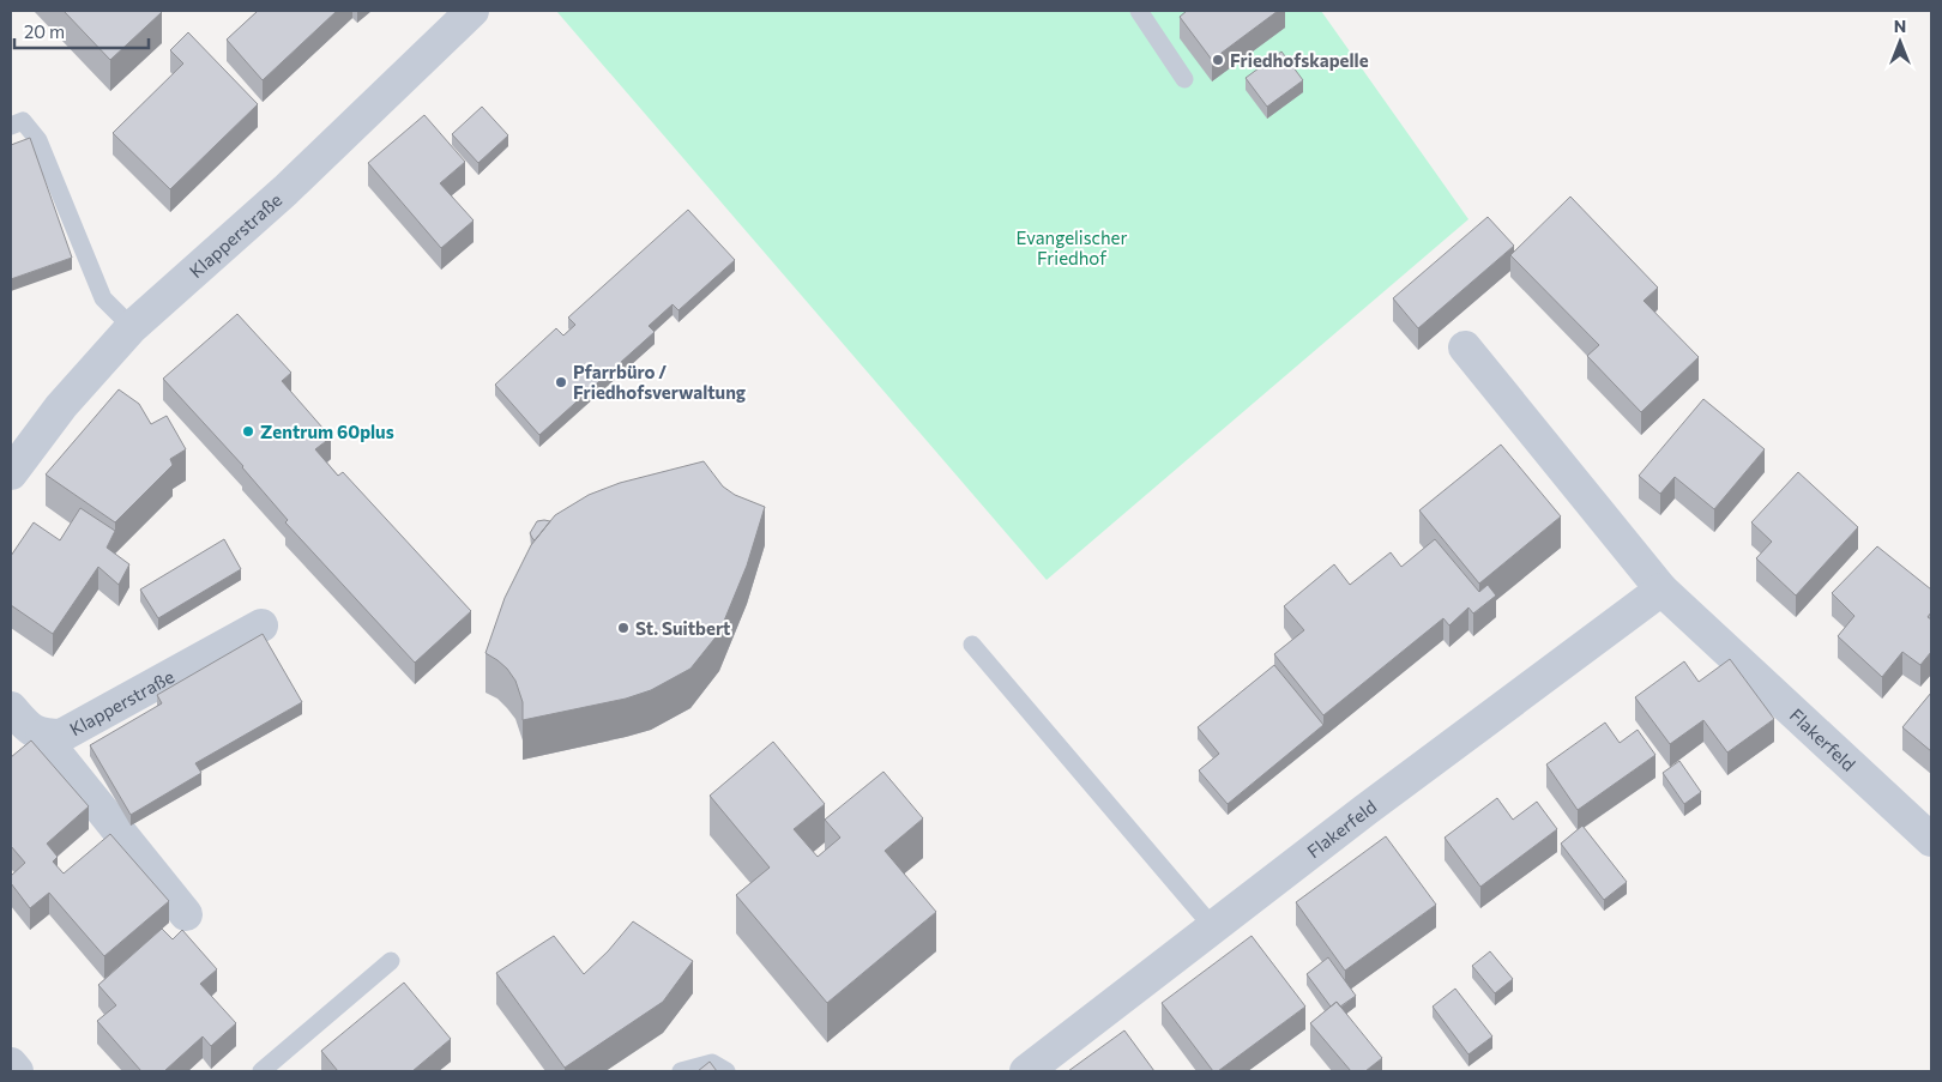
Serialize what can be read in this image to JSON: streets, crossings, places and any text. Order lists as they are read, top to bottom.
{
  "streets": {
    "street": ["Klapperstraße", "Flakerfeld"]
  },
  "parks": ["Evangelischer Friedhof"],
  "places": [
    "Friedhofskapelle",
    "Pfarrbüro / Friedhofsverwaltung",
    "Zentrum 60plus",
    "St. Suitbert"
  ],
  "scale_bar": "20 m",
  "north": "top"
}
